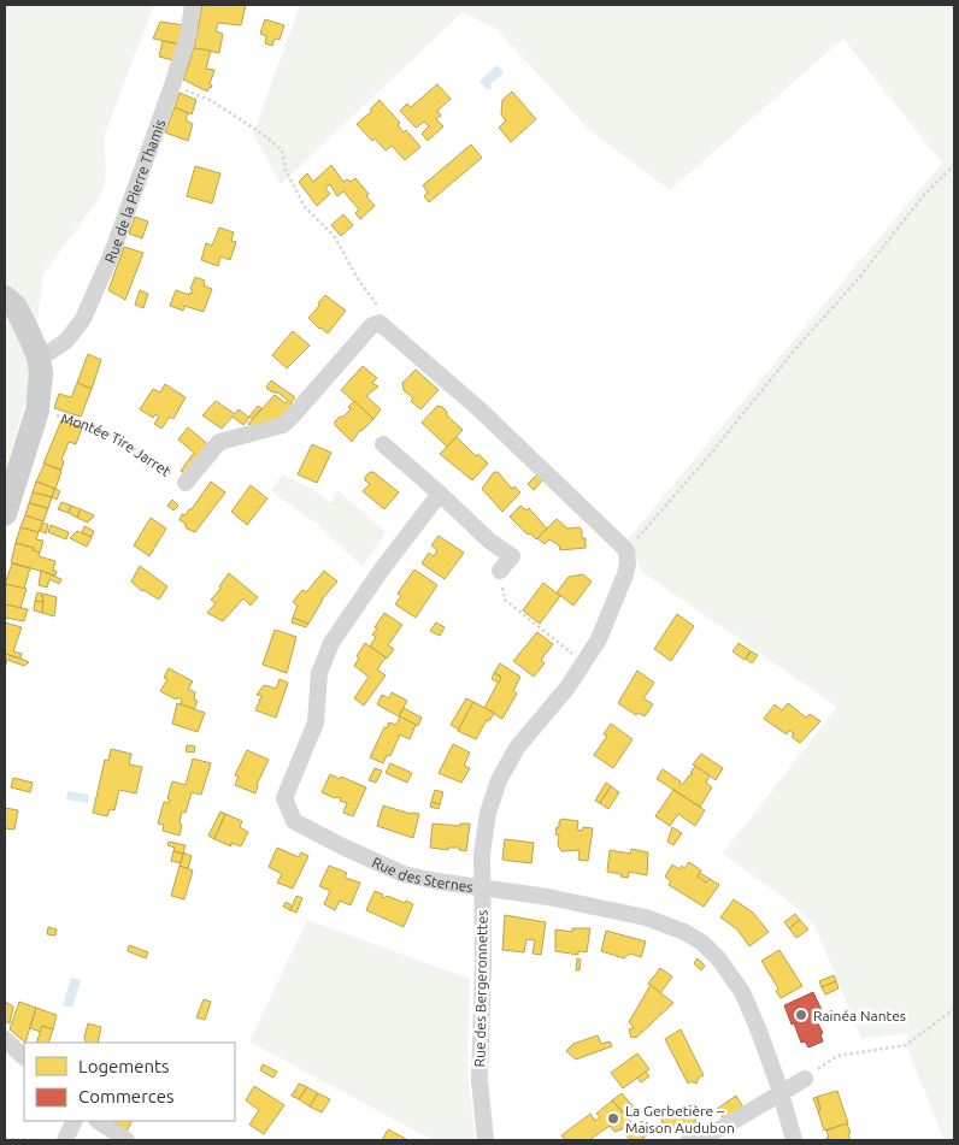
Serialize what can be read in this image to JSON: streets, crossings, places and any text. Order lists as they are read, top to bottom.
{
  "streets": {
    "street": [
      "Rue de la Pierre Thamis",
      "Montée Tire Jarret",
      "Rue des Sternes",
      "Rue des Bergeronnettes"
    ]
  },
  "crossings": [
    ["Rue des Sternes", "Rue des Bergeronnettes"]
  ],
  "places": ["Rainéa Nantes", "La Gerbetière – Maison Audubon"],
  "legend": ["Logements", "Commerces"]
}
